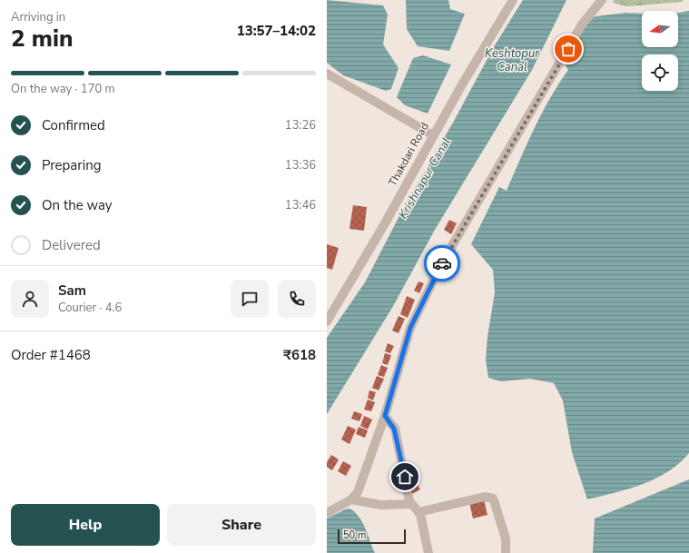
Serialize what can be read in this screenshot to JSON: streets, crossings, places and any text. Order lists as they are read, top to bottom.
{
  "streets": {
    "street": ["Thakdari Road"]
  },
  "water": ["Keshtopur Canal", "Krishnapur Canal"],
  "scale_bar": "50 m",
  "north": "left",
  "page": {
    "heading": ["2 min", "Arriving in", "13:57–14:02"],
    "panel": [
      "Sam",
      "Courier · 4.6",
      "Order #1468",
      "₹618"
    ],
    "bar": "On the way · 170 m",
    "list": [
      ["Confirmed", "13:26"],
      ["Preparing", "13:36"],
      ["On the way", "13:46"],
      "Delivered"
    ],
    "buttons": ["Help", "Share"],
    "scale": "50 m"
  }
}
